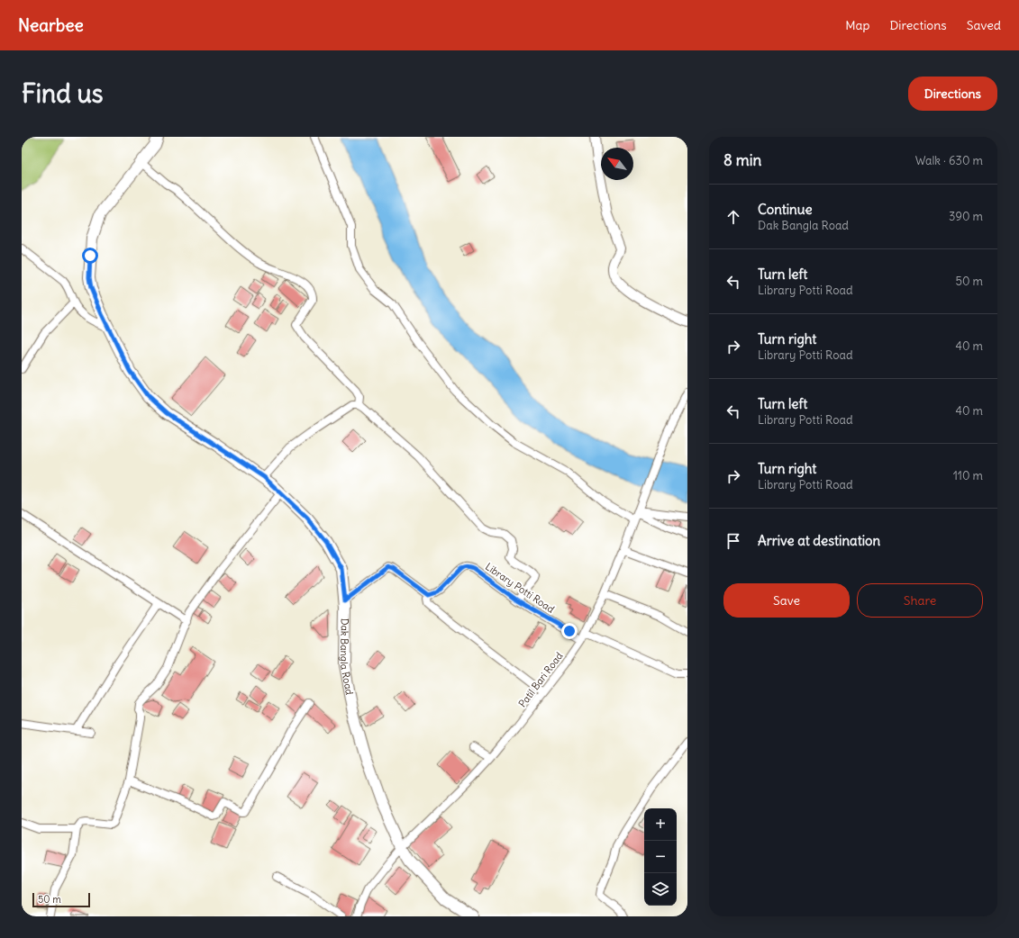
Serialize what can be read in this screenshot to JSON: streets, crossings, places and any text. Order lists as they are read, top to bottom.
{
  "streets": {
    "main road": ["Dak Bangla Road"],
    "street": ["Library Potti Road", "Patil Bari Road"]
  },
  "crossings": [
    ["Library Potti Road", "Patil Bari Road"],
    ["Dak Bangla Road", "Patil Bari Road"]
  ],
  "scale_bar": "50 m",
  "north": "top left",
  "page": {
    "header": "Nearbee",
    "nav": ["Map", "Directions", "Saved"],
    "buttons": [
      "Directions",
      ["Save", "Share"]
    ],
    "title": "Find us",
    "heading": ["8 min", "Walk · 630 m"],
    "list": [
      ["Continue", "Dak Bangla Road", "390 m"],
      ["Turn left", "Library Potti Road", "50 m"],
      ["Turn right", "Library Potti Road", "40 m"],
      ["Turn left", "Library Potti Road", "40 m"],
      ["Turn right", "Library Potti Road", "110 m"],
      "Arrive at destination"
    ],
    "map_buttons": ["+", "−"],
    "scale": "50 m"
  }
}
